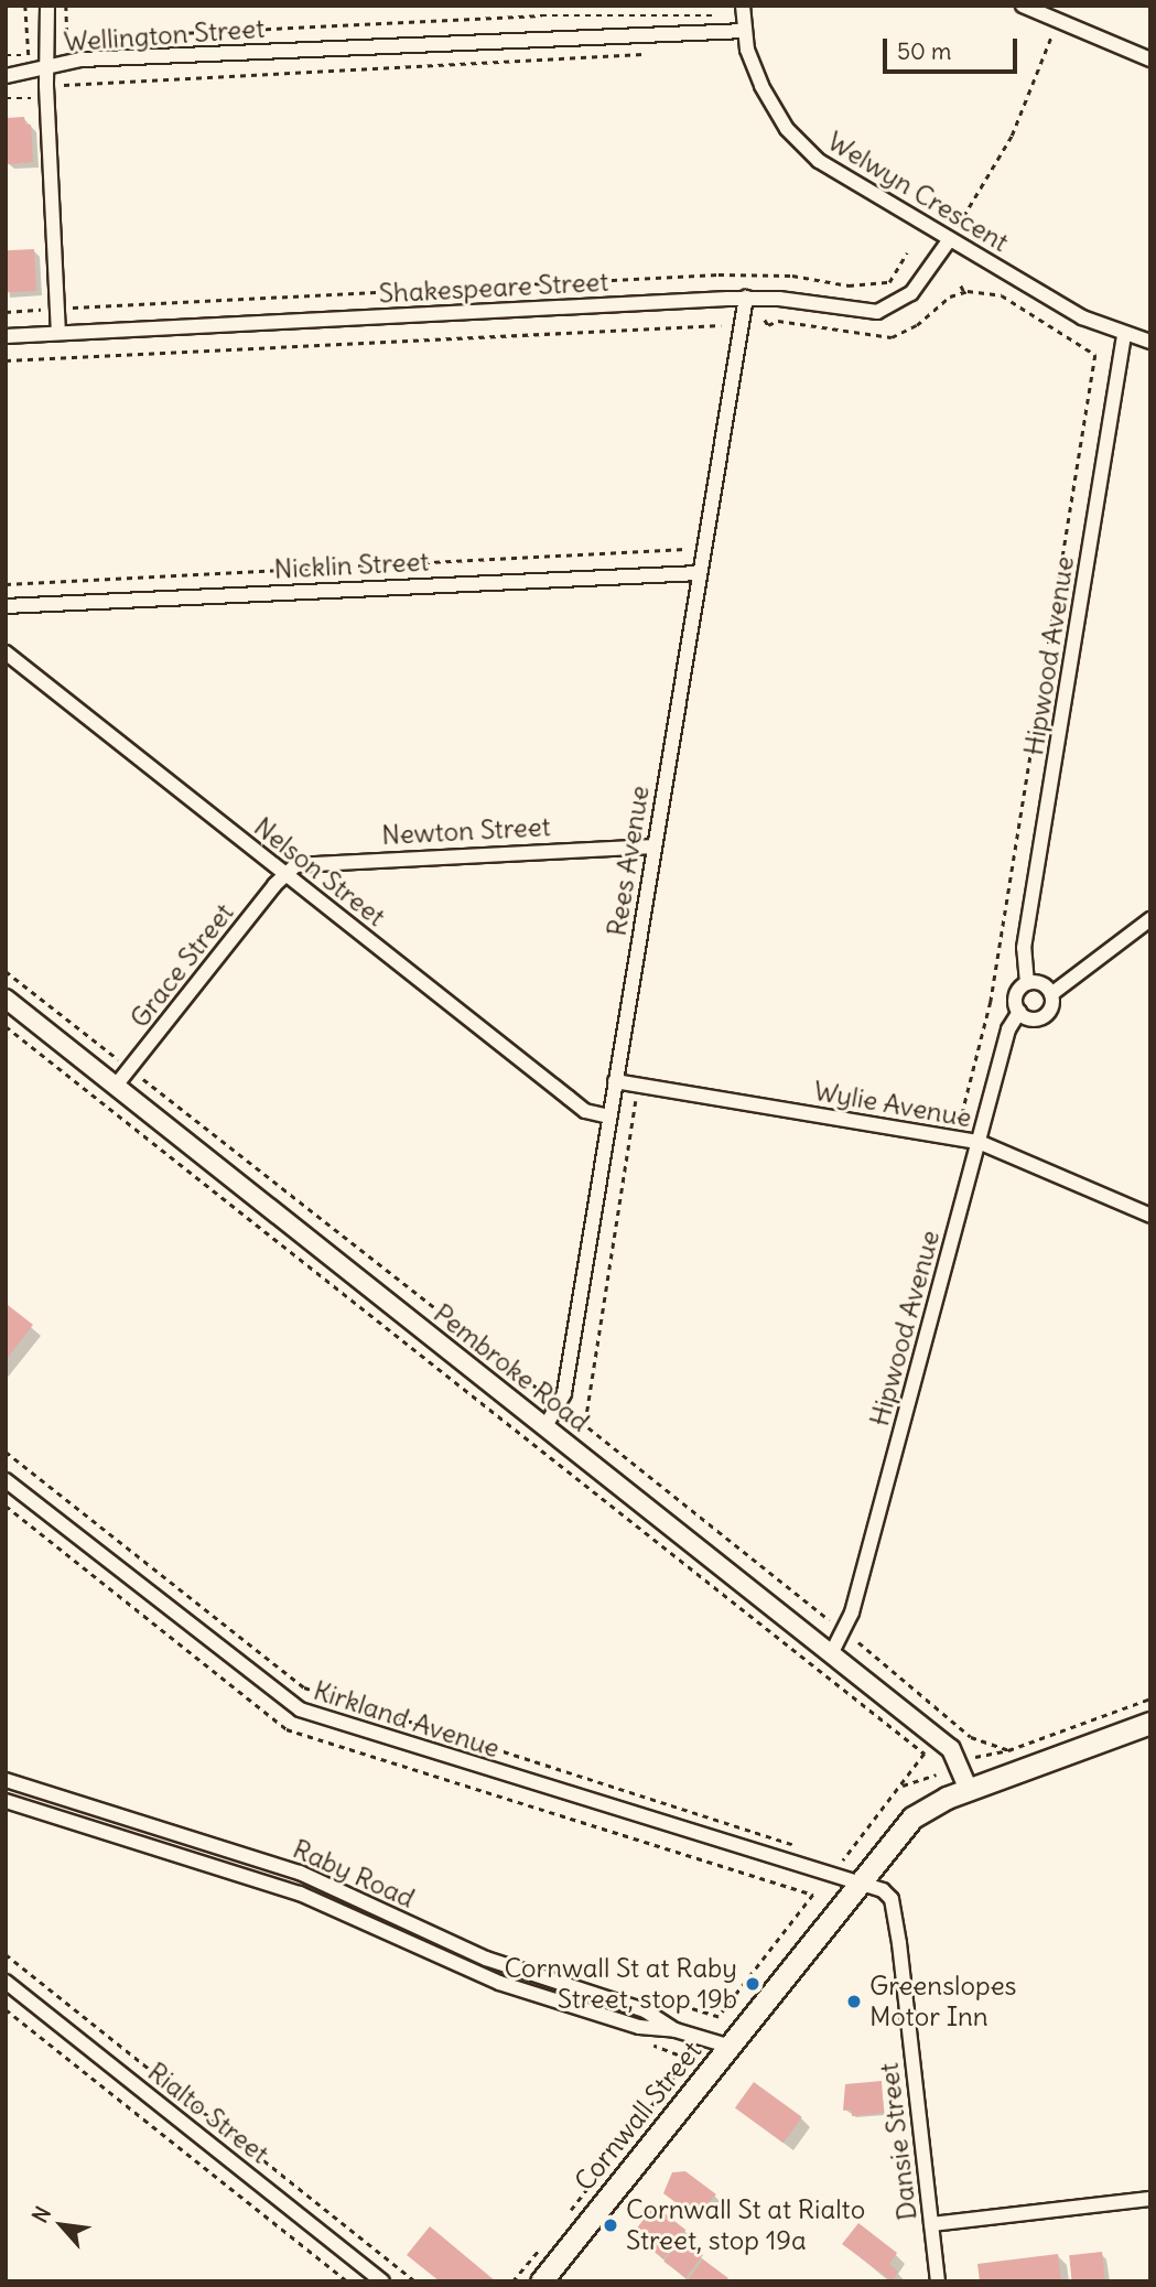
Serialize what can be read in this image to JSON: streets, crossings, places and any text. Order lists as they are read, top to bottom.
{
  "streets": {
    "main road": ["Cornwall Street"],
    "street": [
      "Wellington Street",
      "Welwyn Crescent",
      "Shakespeare Street",
      "Nicklin Street",
      "Hipwood Avenue",
      "Newton Street",
      "Rees Avenue",
      "Nelson Street",
      "Grace Street",
      "Wylie Avenue",
      "Pembroke Road",
      "Kirkland Avenue",
      "Raby Road",
      "Rialto Street",
      "Dansie Street"
    ]
  },
  "crossings": [
    ["Wellington Street", "Welwyn Crescent"],
    ["Welwyn Crescent", "Shakespeare Street"],
    ["Welwyn Crescent", "Hipwood Avenue"],
    ["Shakespeare Street", "Rees Avenue"],
    ["Nicklin Street", "Rees Avenue"],
    ["Hipwood Avenue", "Wylie Avenue"],
    ["Hipwood Avenue", "Pembroke Road"],
    ["Newton Street", "Rees Avenue"],
    ["Newton Street", "Nelson Street"],
    ["Newton Street", "Grace Street"],
    ["Rees Avenue", "Nelson Street"],
    ["Rees Avenue", "Wylie Avenue"],
    ["Rees Avenue", "Pembroke Road"],
    ["Nelson Street", "Grace Street"],
    ["Grace Street", "Pembroke Road"],
    ["Pembroke Road", "Cornwall Street"],
    ["Kirkland Avenue", "Cornwall Street"],
    ["Kirkland Avenue", "Dansie Street"],
    ["Raby Road", "Cornwall Street"],
    ["Cornwall Street", "Dansie Street"]
  ],
  "places": ["Cornwall St at Raby Street, stop 19b", "Greenslopes Motor Inn", "Cornwall St at Rialto Street, stop 19a"],
  "scale_bar": "50 m",
  "north": "top left"
}
